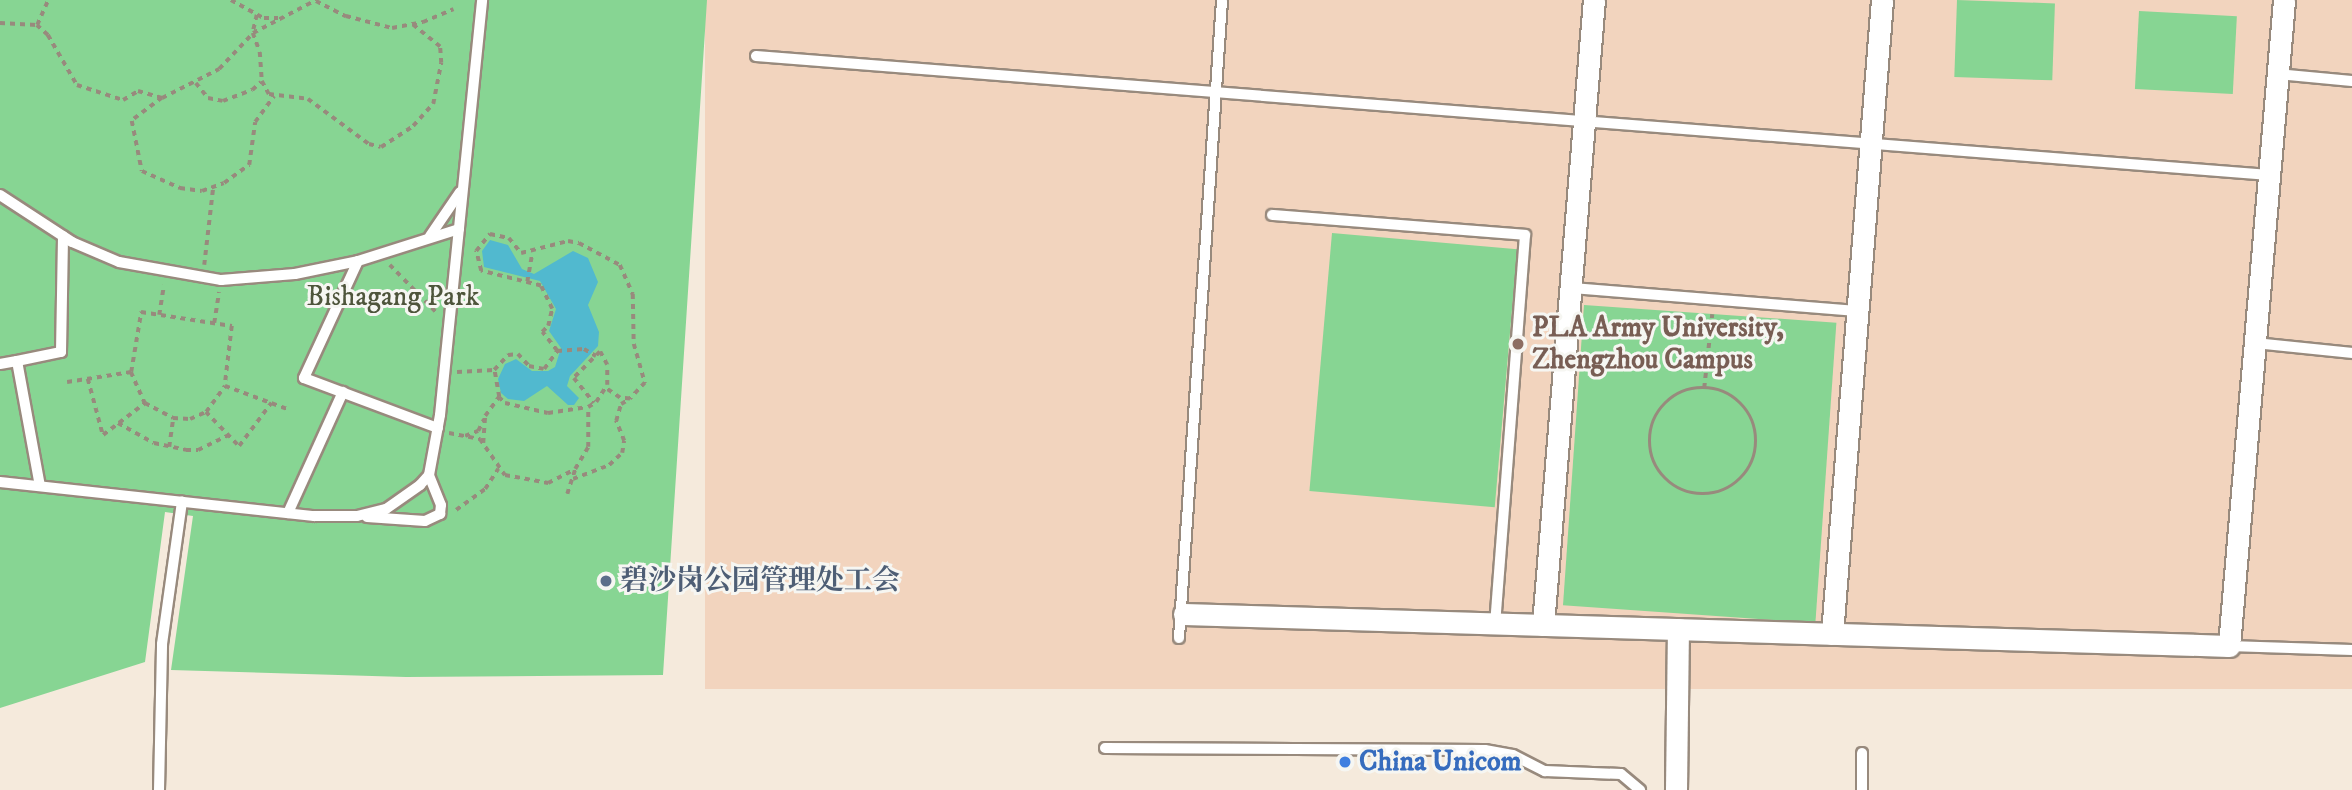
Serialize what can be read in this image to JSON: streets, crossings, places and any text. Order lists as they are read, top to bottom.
{
  "parks": ["Bishagang Park"],
  "places": ["PLA Army University, Zhengzhou Campus", "碧沙岗公园管理处工会", "China Unicom"]
}
